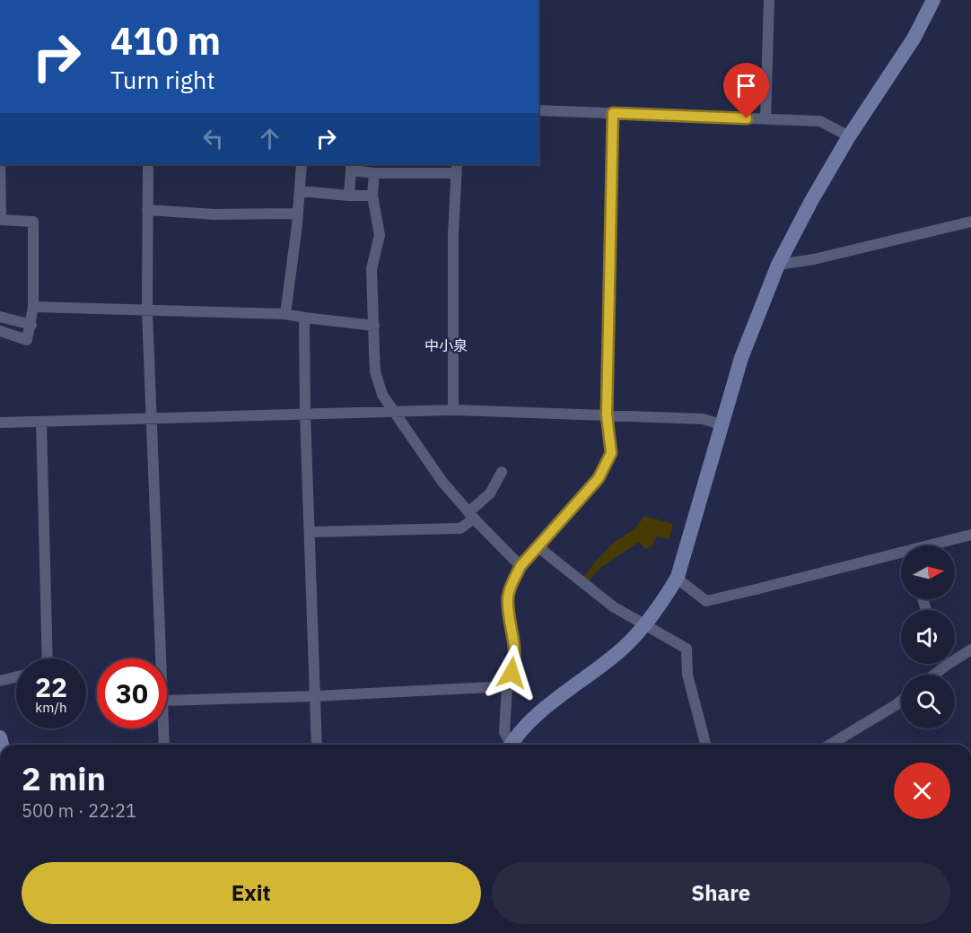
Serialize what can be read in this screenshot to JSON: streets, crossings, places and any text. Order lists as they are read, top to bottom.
{
  "districts": ["中小泉"],
  "north": "right",
  "page": {
    "turn": ["410 m", "Turn right"],
    "speed": "22 km/h",
    "limit": "30",
    "heading": ["2 min", "500 m · 22:21"],
    "buttons": ["Exit", "Share"]
  }
}
